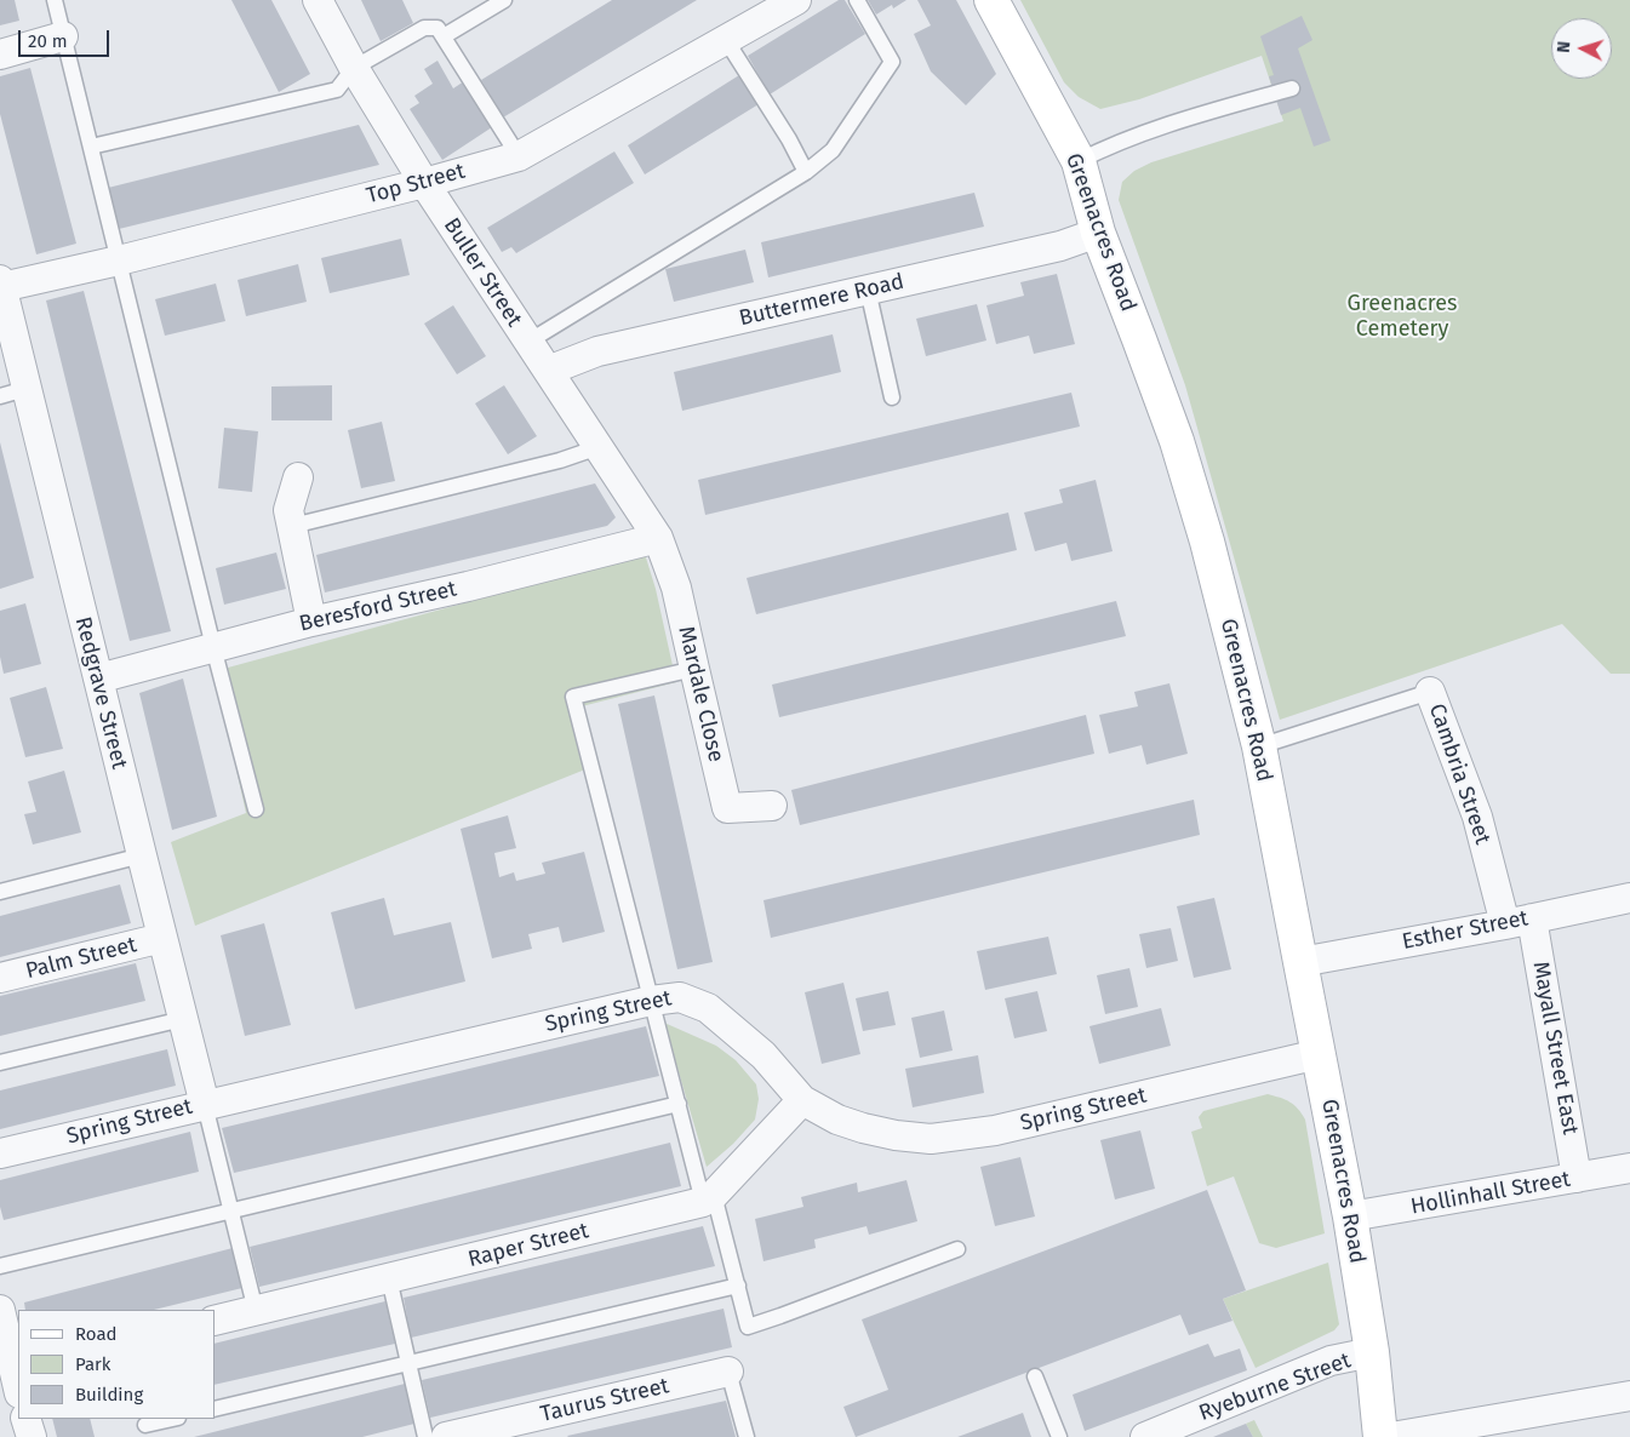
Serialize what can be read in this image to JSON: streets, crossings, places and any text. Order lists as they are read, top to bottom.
{
  "streets": {
    "street": [
      "Top Street",
      "Greenacres Road",
      "Buller Street",
      "Buttermere Road",
      "Beresford Street",
      "Redgrave Street",
      "Mardale Close",
      "Cambria Street",
      "Esther Street",
      "Palm Street",
      "Spring Street",
      "Mayall Street East",
      "Hollinhall Street",
      "Raper Street",
      "Ryeburne Street",
      "Taurus Street"
    ]
  },
  "crossings": [
    ["Top Street", "Buller Street"],
    ["Top Street", "Redgrave Street"],
    ["Greenacres Road", "Buttermere Road"],
    ["Greenacres Road", "Cambria Street"],
    ["Greenacres Road", "Esther Street"],
    ["Greenacres Road", "Spring Street"],
    ["Greenacres Road", "Hollinhall Street"],
    ["Greenacres Road", "Ryeburne Street"],
    ["Buller Street", "Buttermere Road"],
    ["Buller Street", "Beresford Street"],
    ["Buller Street", "Mardale Close"],
    ["Beresford Street", "Redgrave Street"],
    ["Beresford Street", "Mardale Close"],
    ["Redgrave Street", "Palm Street"],
    ["Redgrave Street", "Spring Street"],
    ["Cambria Street", "Esther Street"],
    ["Cambria Street", "Mayall Street East"],
    ["Esther Street", "Mayall Street East"],
    ["Mayall Street East", "Hollinhall Street"]
  ],
  "parks": ["Greenacres Cemetery"],
  "legend": ["Road", "Park", "Building"],
  "scale_bar": "20 m",
  "north": "left"
}
